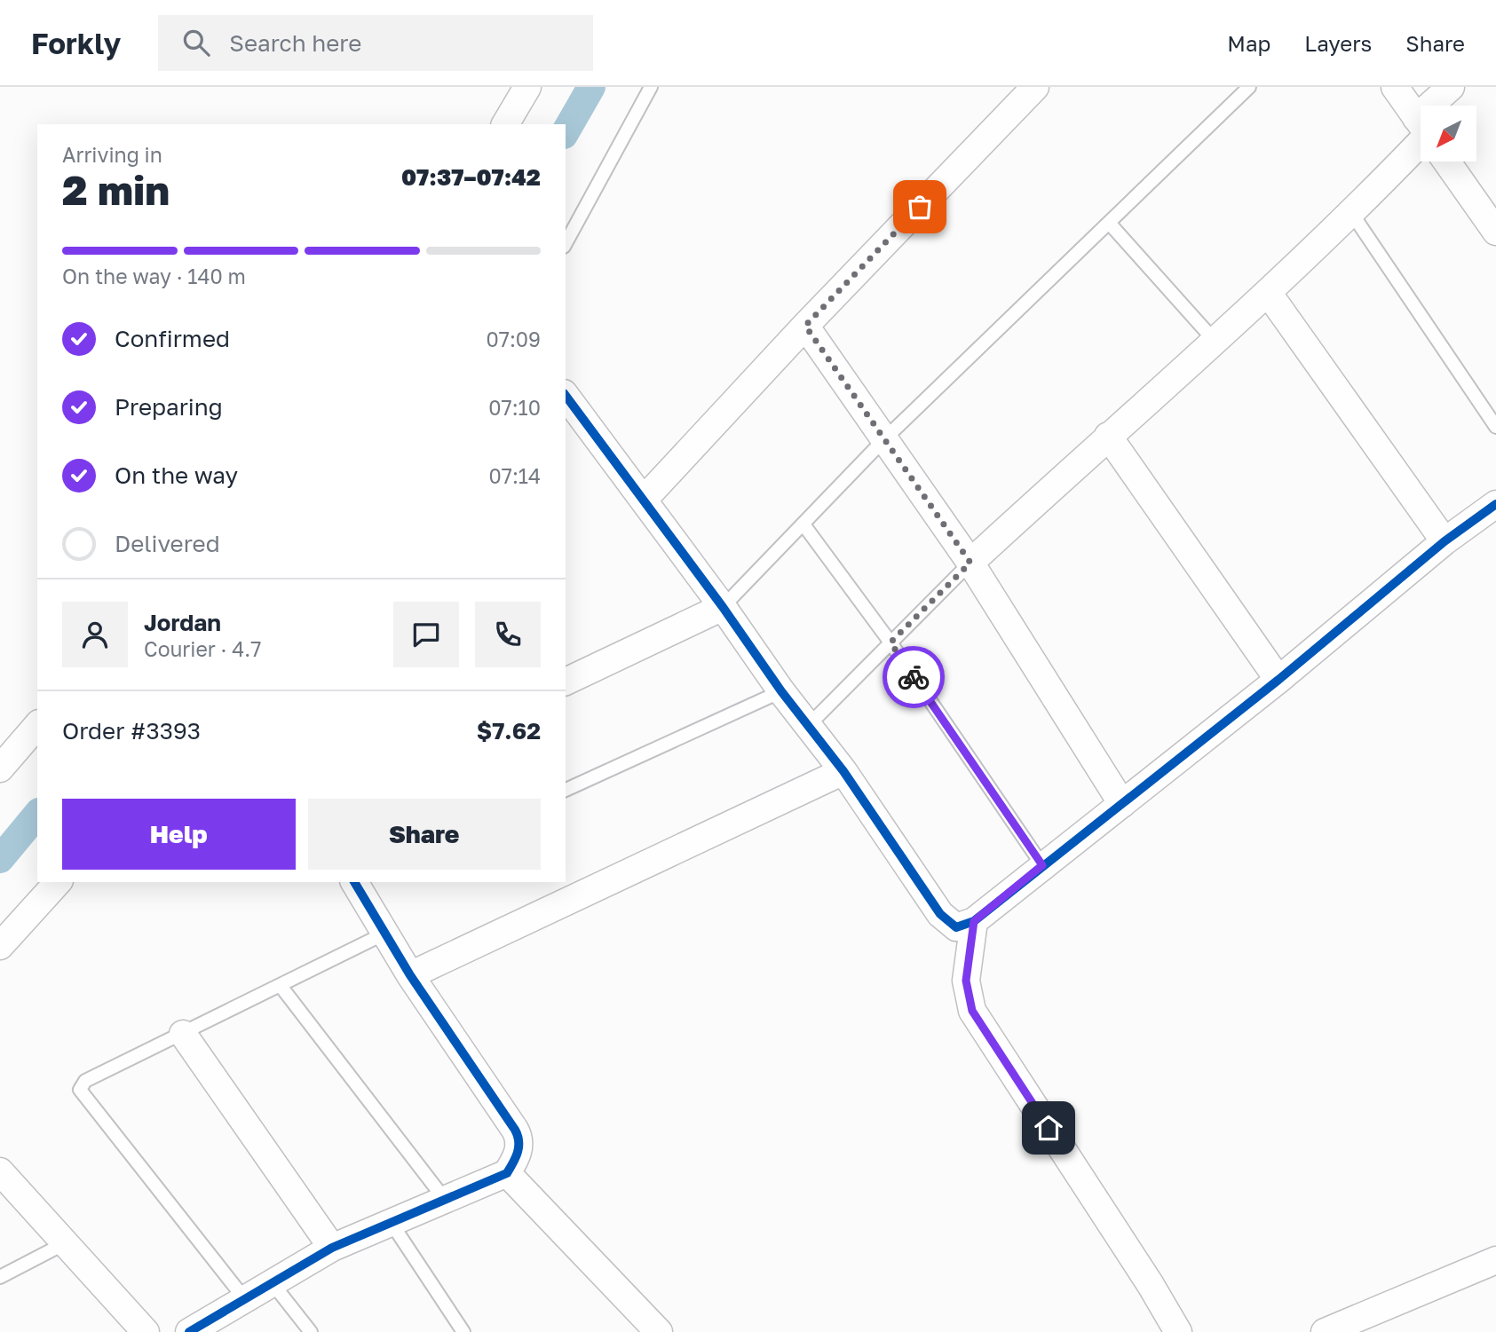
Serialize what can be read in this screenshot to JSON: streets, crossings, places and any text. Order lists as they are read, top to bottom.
{
  "north": "bottom left",
  "page": {
    "header": "Forkly",
    "search": "Search here",
    "nav": ["Map", "Layers", "Share"],
    "heading": ["2 min", "Arriving in", "07:37–07:42"],
    "panel": [
      "Jordan",
      "Courier · 4.7",
      "Order #3393",
      "$7.62"
    ],
    "bar": "On the way · 140 m",
    "list": [
      ["Confirmed", "07:09"],
      ["Preparing", "07:10"],
      ["On the way", "07:14"],
      "Delivered"
    ],
    "buttons": ["Help", "Share"]
  }
}
